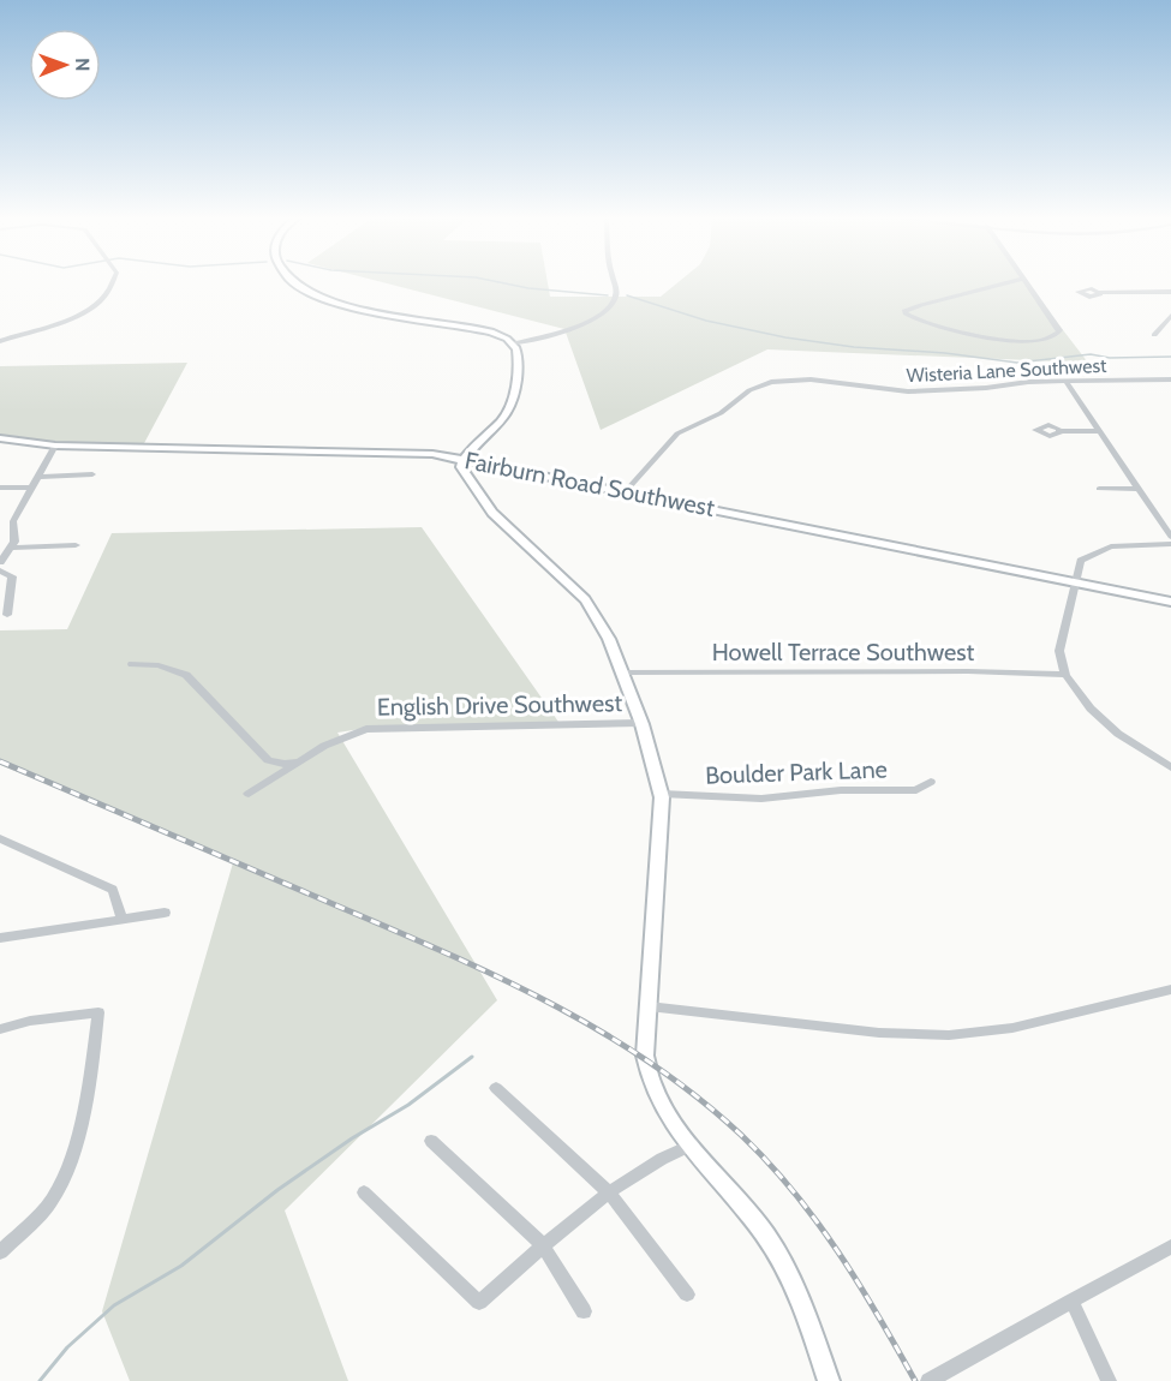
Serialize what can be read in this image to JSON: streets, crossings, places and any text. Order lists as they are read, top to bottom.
{
  "streets": {
    "street": [
      "Wisteria Lane Southwest",
      "Fairburn Road Southwest",
      "Howell Terrace Southwest",
      "English Drive Southwest",
      "Boulder Park Lane"
    ]
  },
  "crossings": [
    ["Wisteria Lane Southwest", "Fairburn Road Southwest"]
  ],
  "north": "right"
}
